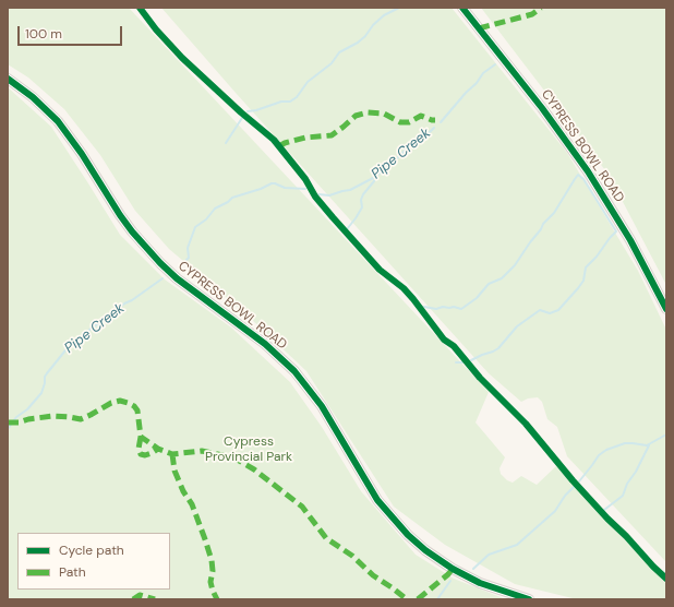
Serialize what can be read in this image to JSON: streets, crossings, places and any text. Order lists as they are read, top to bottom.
{
  "streets": {
    "street": ["CYPRESS BOWL ROAD"]
  },
  "water": ["Pipe Creek"],
  "parks": ["Cypress Provincial Park"],
  "legend": ["Cycle path", "Path"],
  "scale_bar": "100 m"
}
